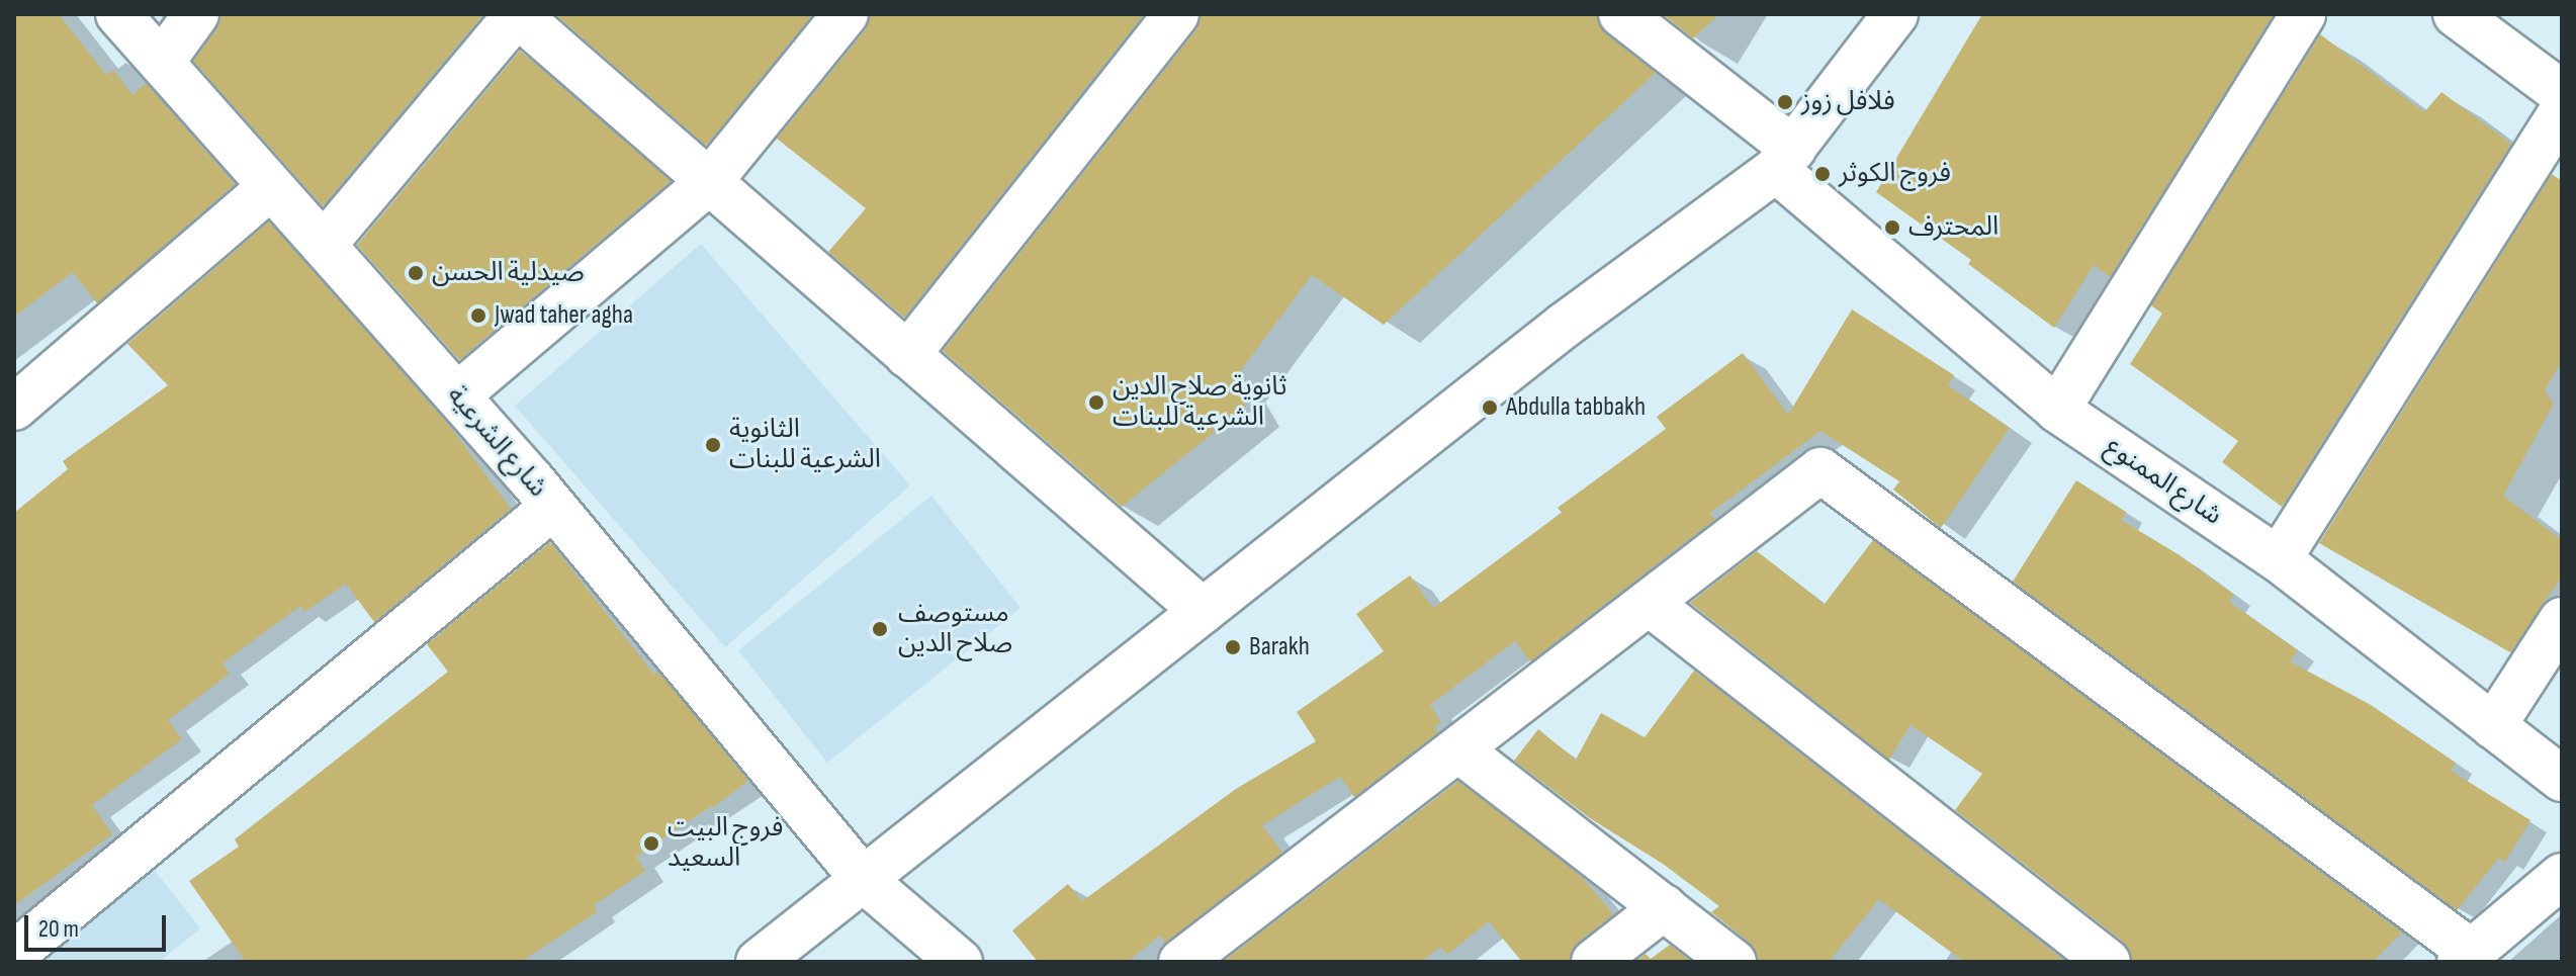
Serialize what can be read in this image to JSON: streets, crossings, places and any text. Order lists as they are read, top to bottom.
{
  "streets": {
    "street": ["شارع الشرعية", "شارع الممنوع"]
  },
  "places": [
    "فلافل زوز",
    "فروج الكوثر",
    "المحترف",
    "صيدلية الحسن",
    "Jwad taher agha",
    "ثانوية صلاح الدين الشرعية للبنات",
    "Abdulla tabbakh",
    "الثانوية الشرعية للبنات",
    "مستوصف صلاح الدين",
    "Barakh",
    "فروج البيت السعيد"
  ],
  "scale_bar": "20 m"
}
